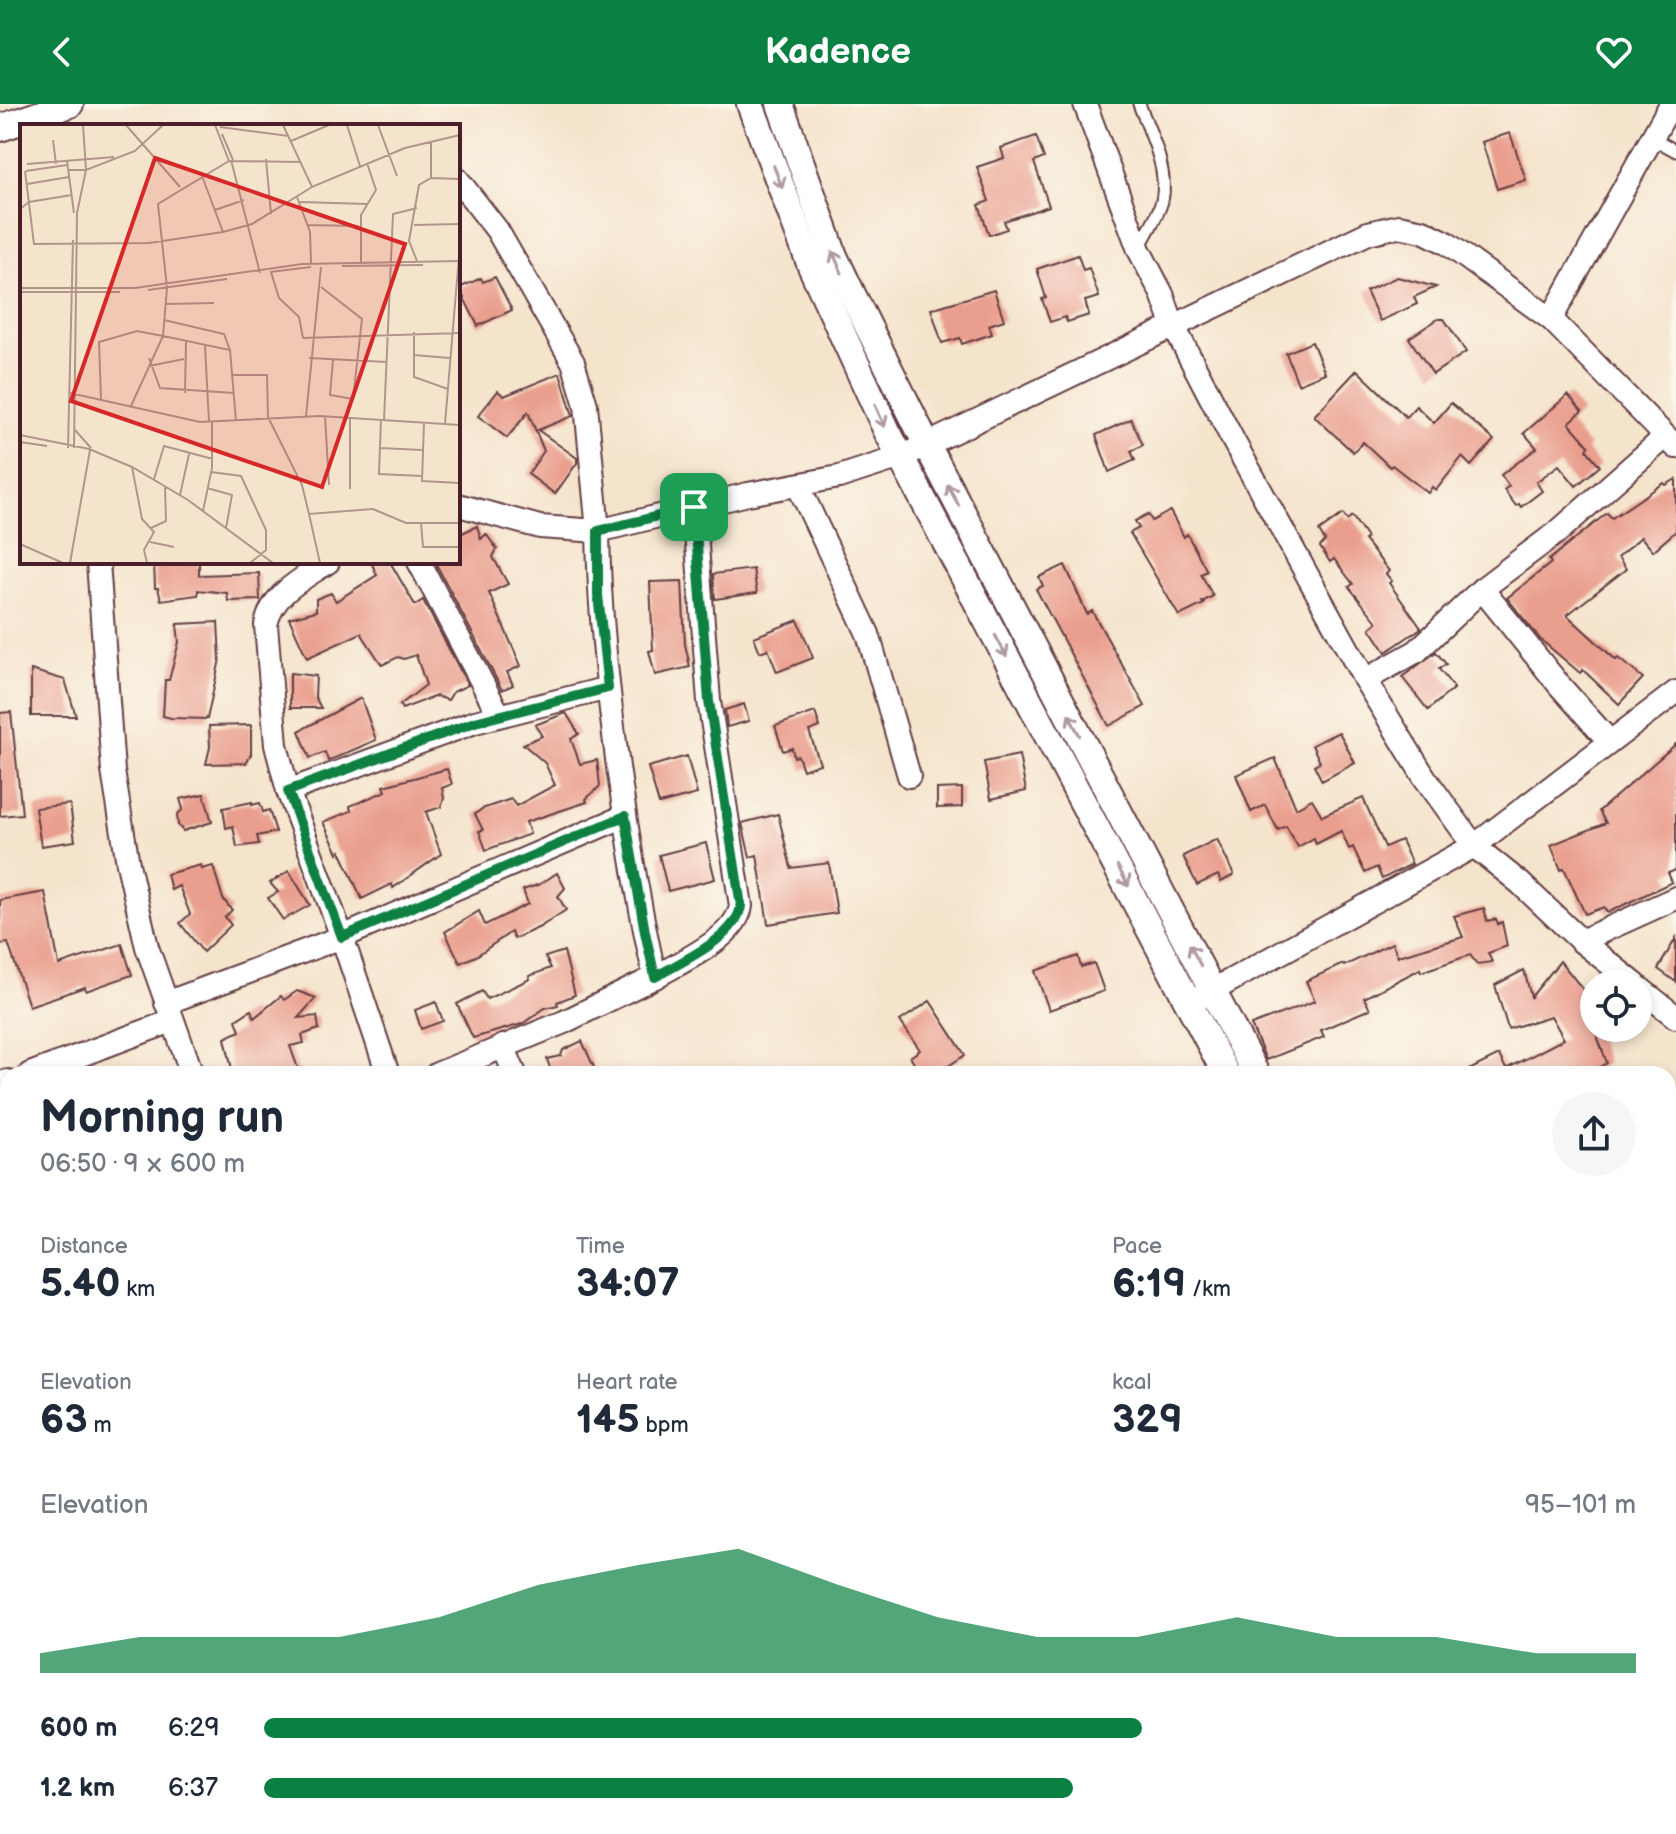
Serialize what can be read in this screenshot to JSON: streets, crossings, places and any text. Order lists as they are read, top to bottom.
{
  "page": {
    "header": "Kadence",
    "heading": ["Morning run", "06:50 · 9 × 600 m"],
    "stats": [
      ["Distance", "5.40 km"],
      ["Time", "34:07"],
      ["Pace", "6:19 /km"],
      ["Elevation", "63 m"],
      ["Heart rate", "145 bpm"],
      ["kcal", "329"]
    ],
    "chart": ["Elevation", "95–101 m"],
    "list": [
      {
        "name": "600 m",
        "note": "6:29"
      },
      {
        "name": "1.2 km",
        "note": "6:37"
      }
    ]
  }
}
